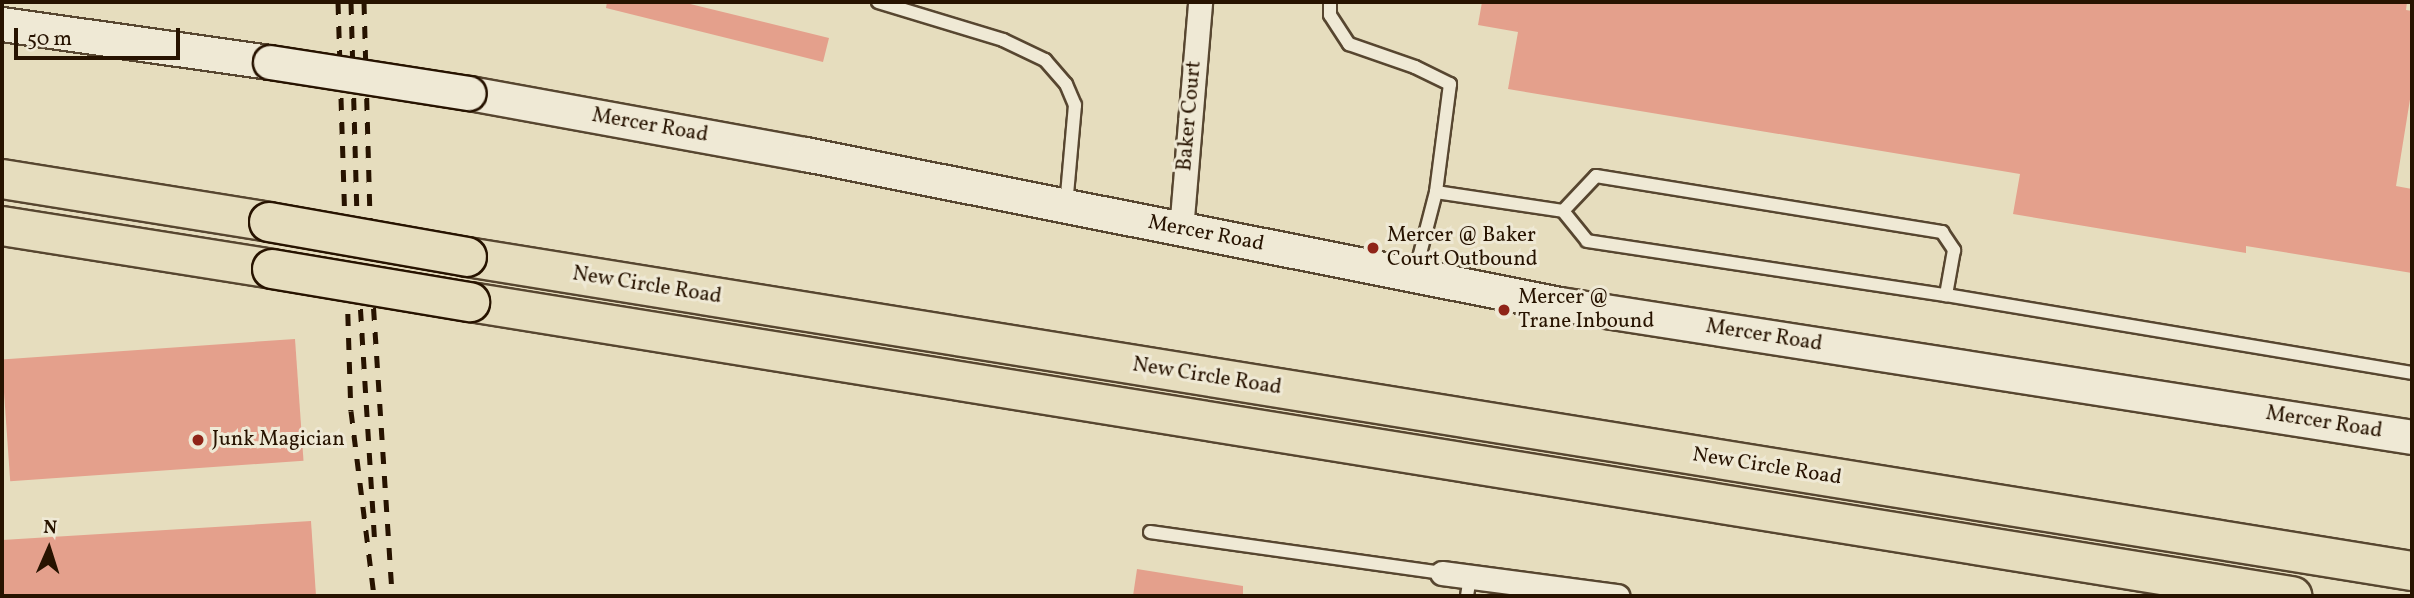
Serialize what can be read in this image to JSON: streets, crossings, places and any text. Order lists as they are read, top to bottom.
{
  "streets": {
    "highway": ["New Circle Road"],
    "street": ["Baker Court", "Mercer Road"]
  },
  "crossings": [
    ["Baker Court", "Mercer Road"]
  ],
  "places": ["Mercer @ Baker Court Outbound", "Mercer @ Trane Inbound", "Junk Magician"],
  "scale_bar": "50 m",
  "north": "top"
}
